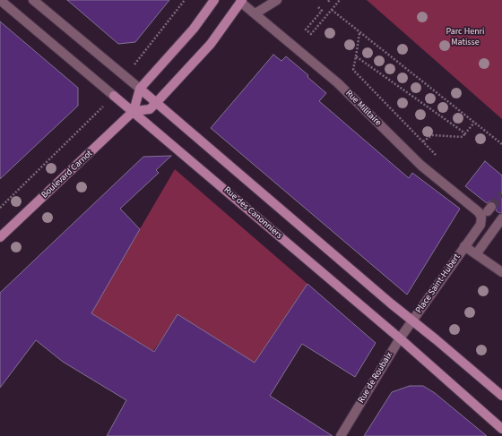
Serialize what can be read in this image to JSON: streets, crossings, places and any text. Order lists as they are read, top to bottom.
{
  "streets": {
    "street": [
      "Rue Militaire",
      "Boulevard Carnot",
      "Rue des Canonniers",
      "Place Saint-Hubert",
      "Rue de Roubaix"
    ]
  },
  "crossings": [
    ["Rue Militaire", "Place Saint-Hubert"],
    ["Boulevard Carnot", "Rue des Canonniers"],
    ["Rue des Canonniers", "Rue de Roubaix"],
    ["Place Saint-Hubert", "Rue de Roubaix"]
  ],
  "parks": ["Parc Henri Matisse"]
}
